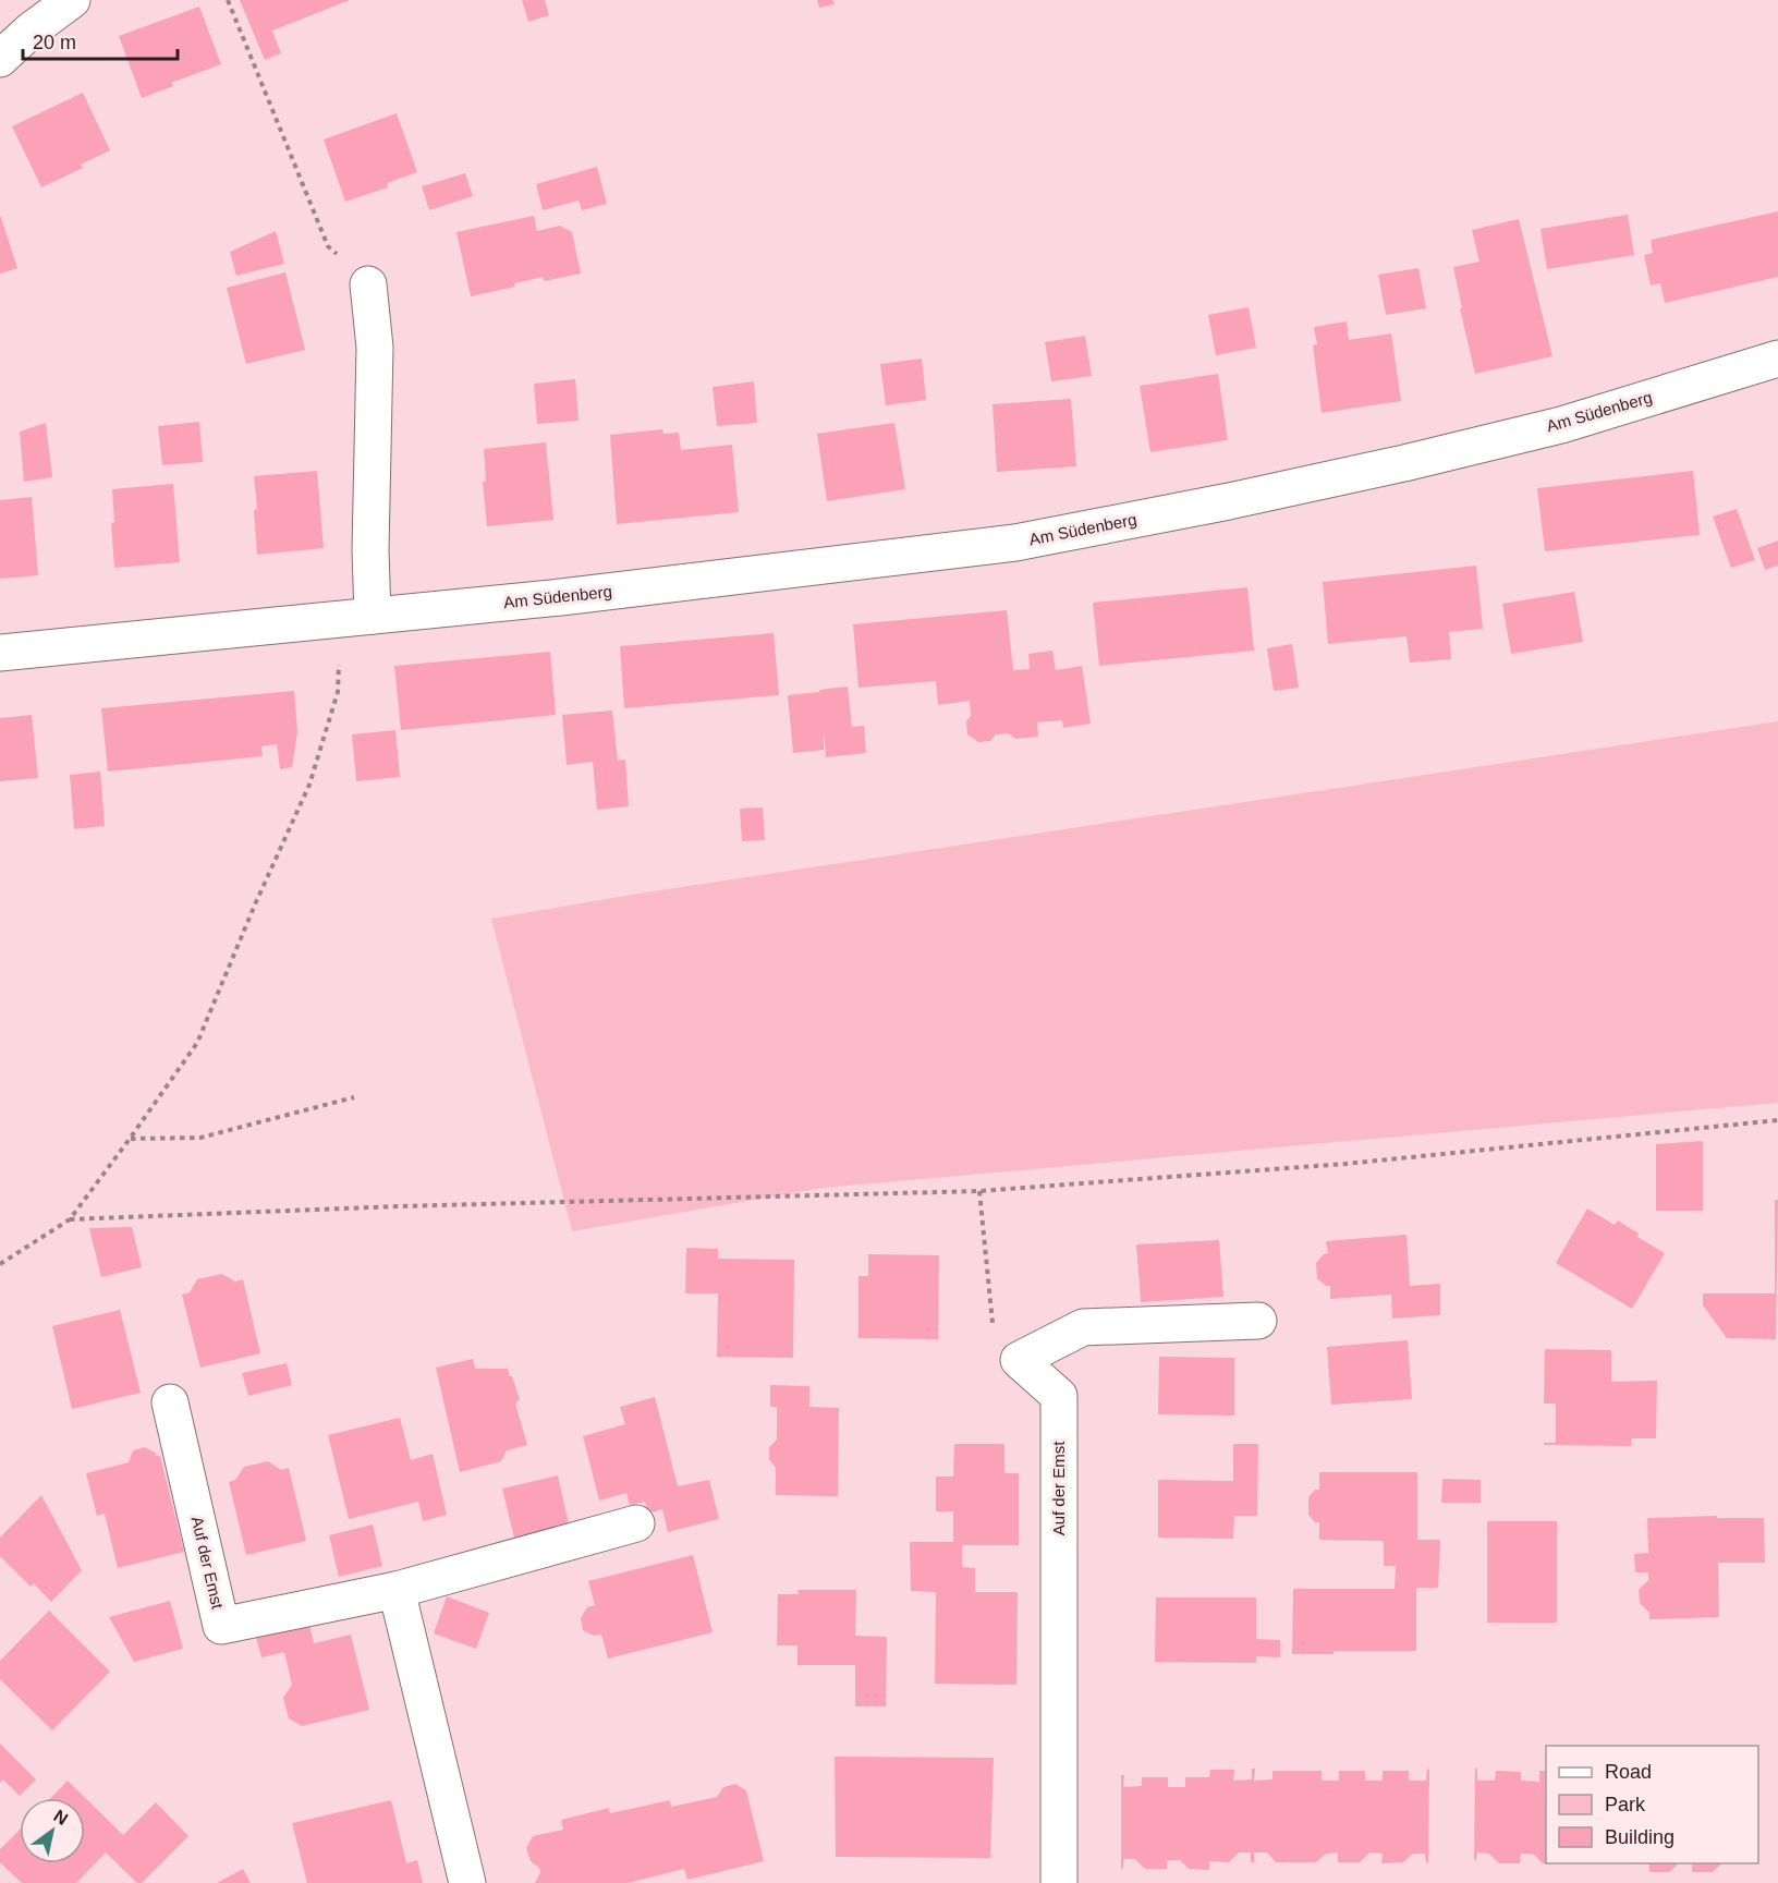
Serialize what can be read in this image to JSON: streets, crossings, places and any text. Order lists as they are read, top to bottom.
{
  "streets": {
    "street": ["Am Südenberg", "Auf der Emst"]
  },
  "legend": ["Road", "Park", "Building"],
  "scale_bar": "20 m",
  "north": "top right"
}
